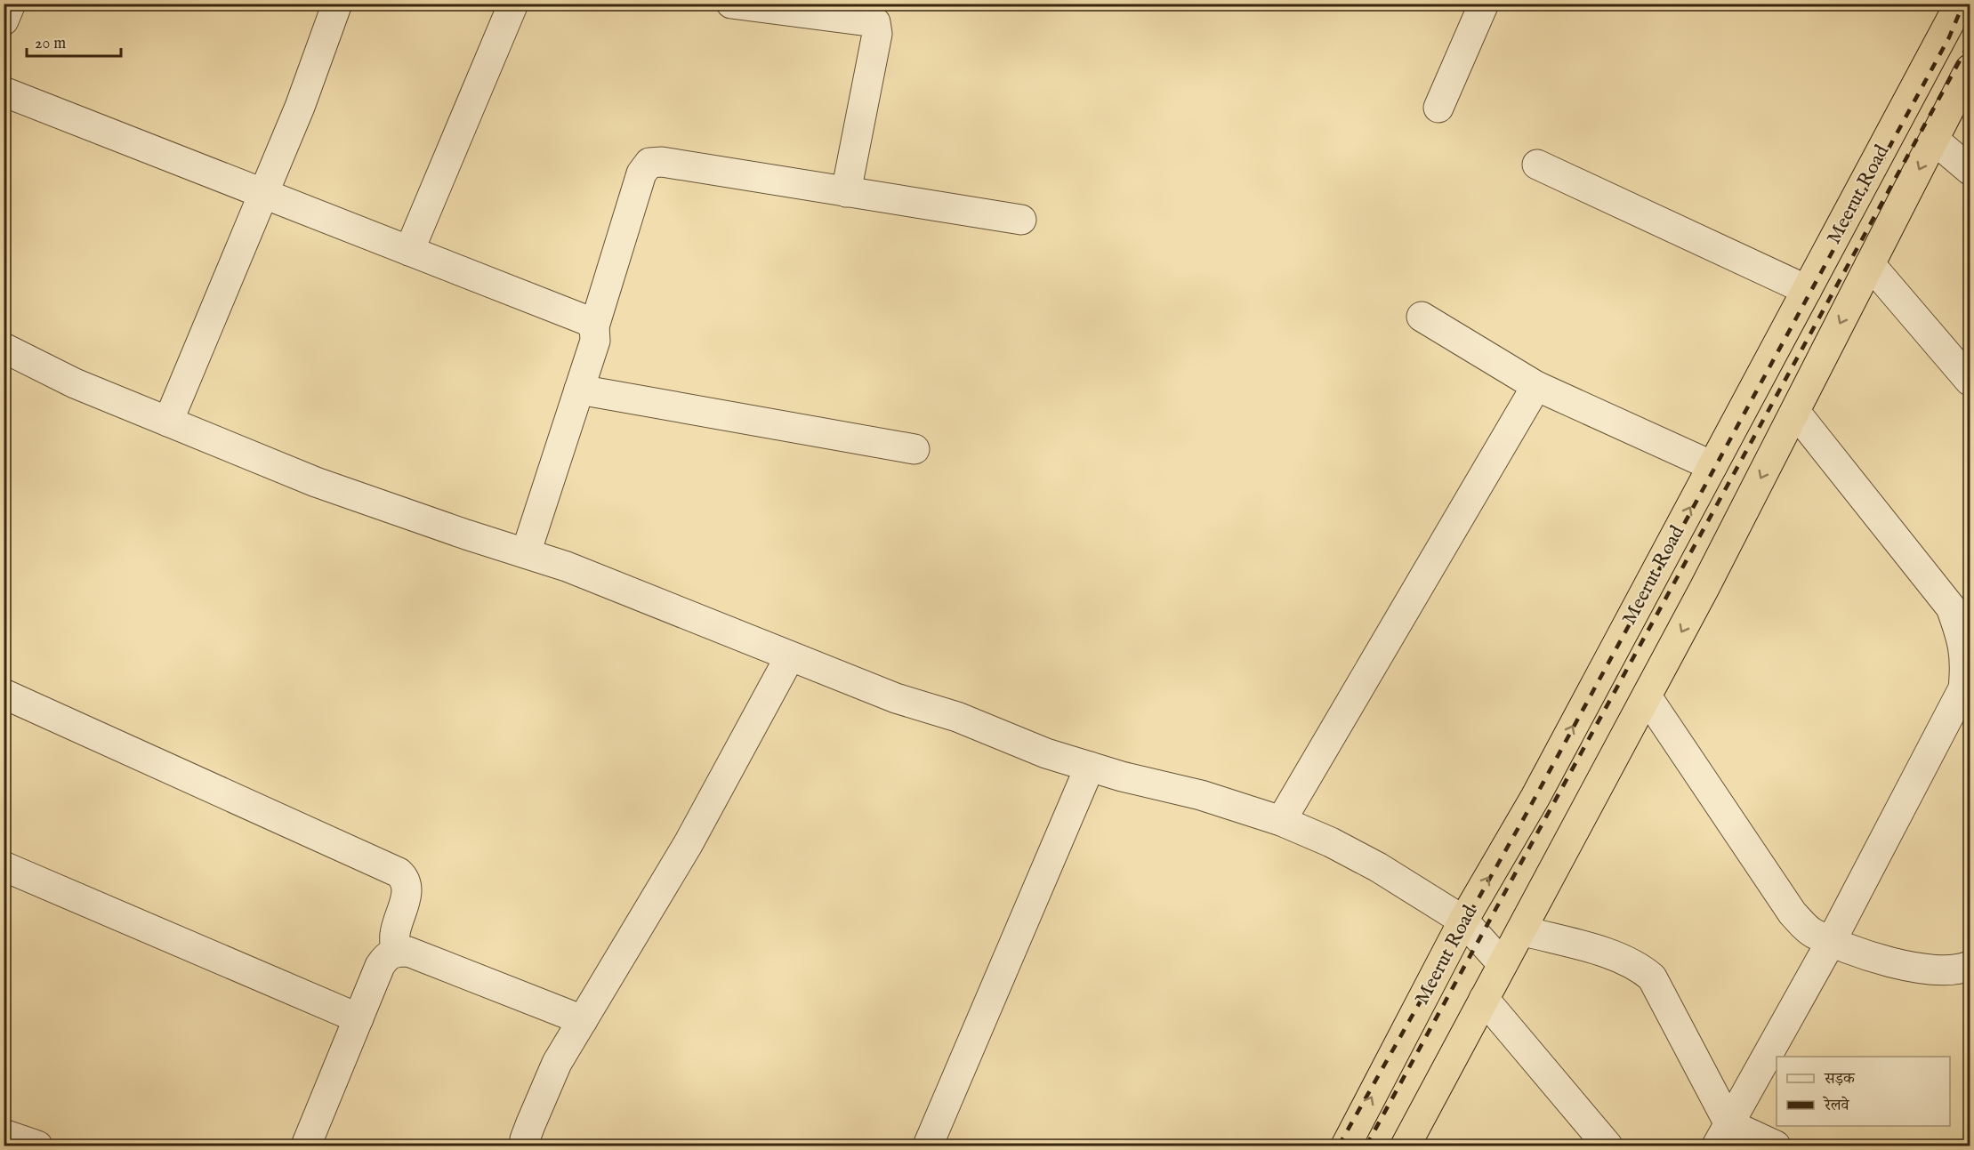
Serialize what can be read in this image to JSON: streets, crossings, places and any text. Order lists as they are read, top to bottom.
{
  "streets": {
    "highway": ["Meerut Road"]
  },
  "legend": ["सड़क", "रेलवे"],
  "scale_bar": "20 m"
}
